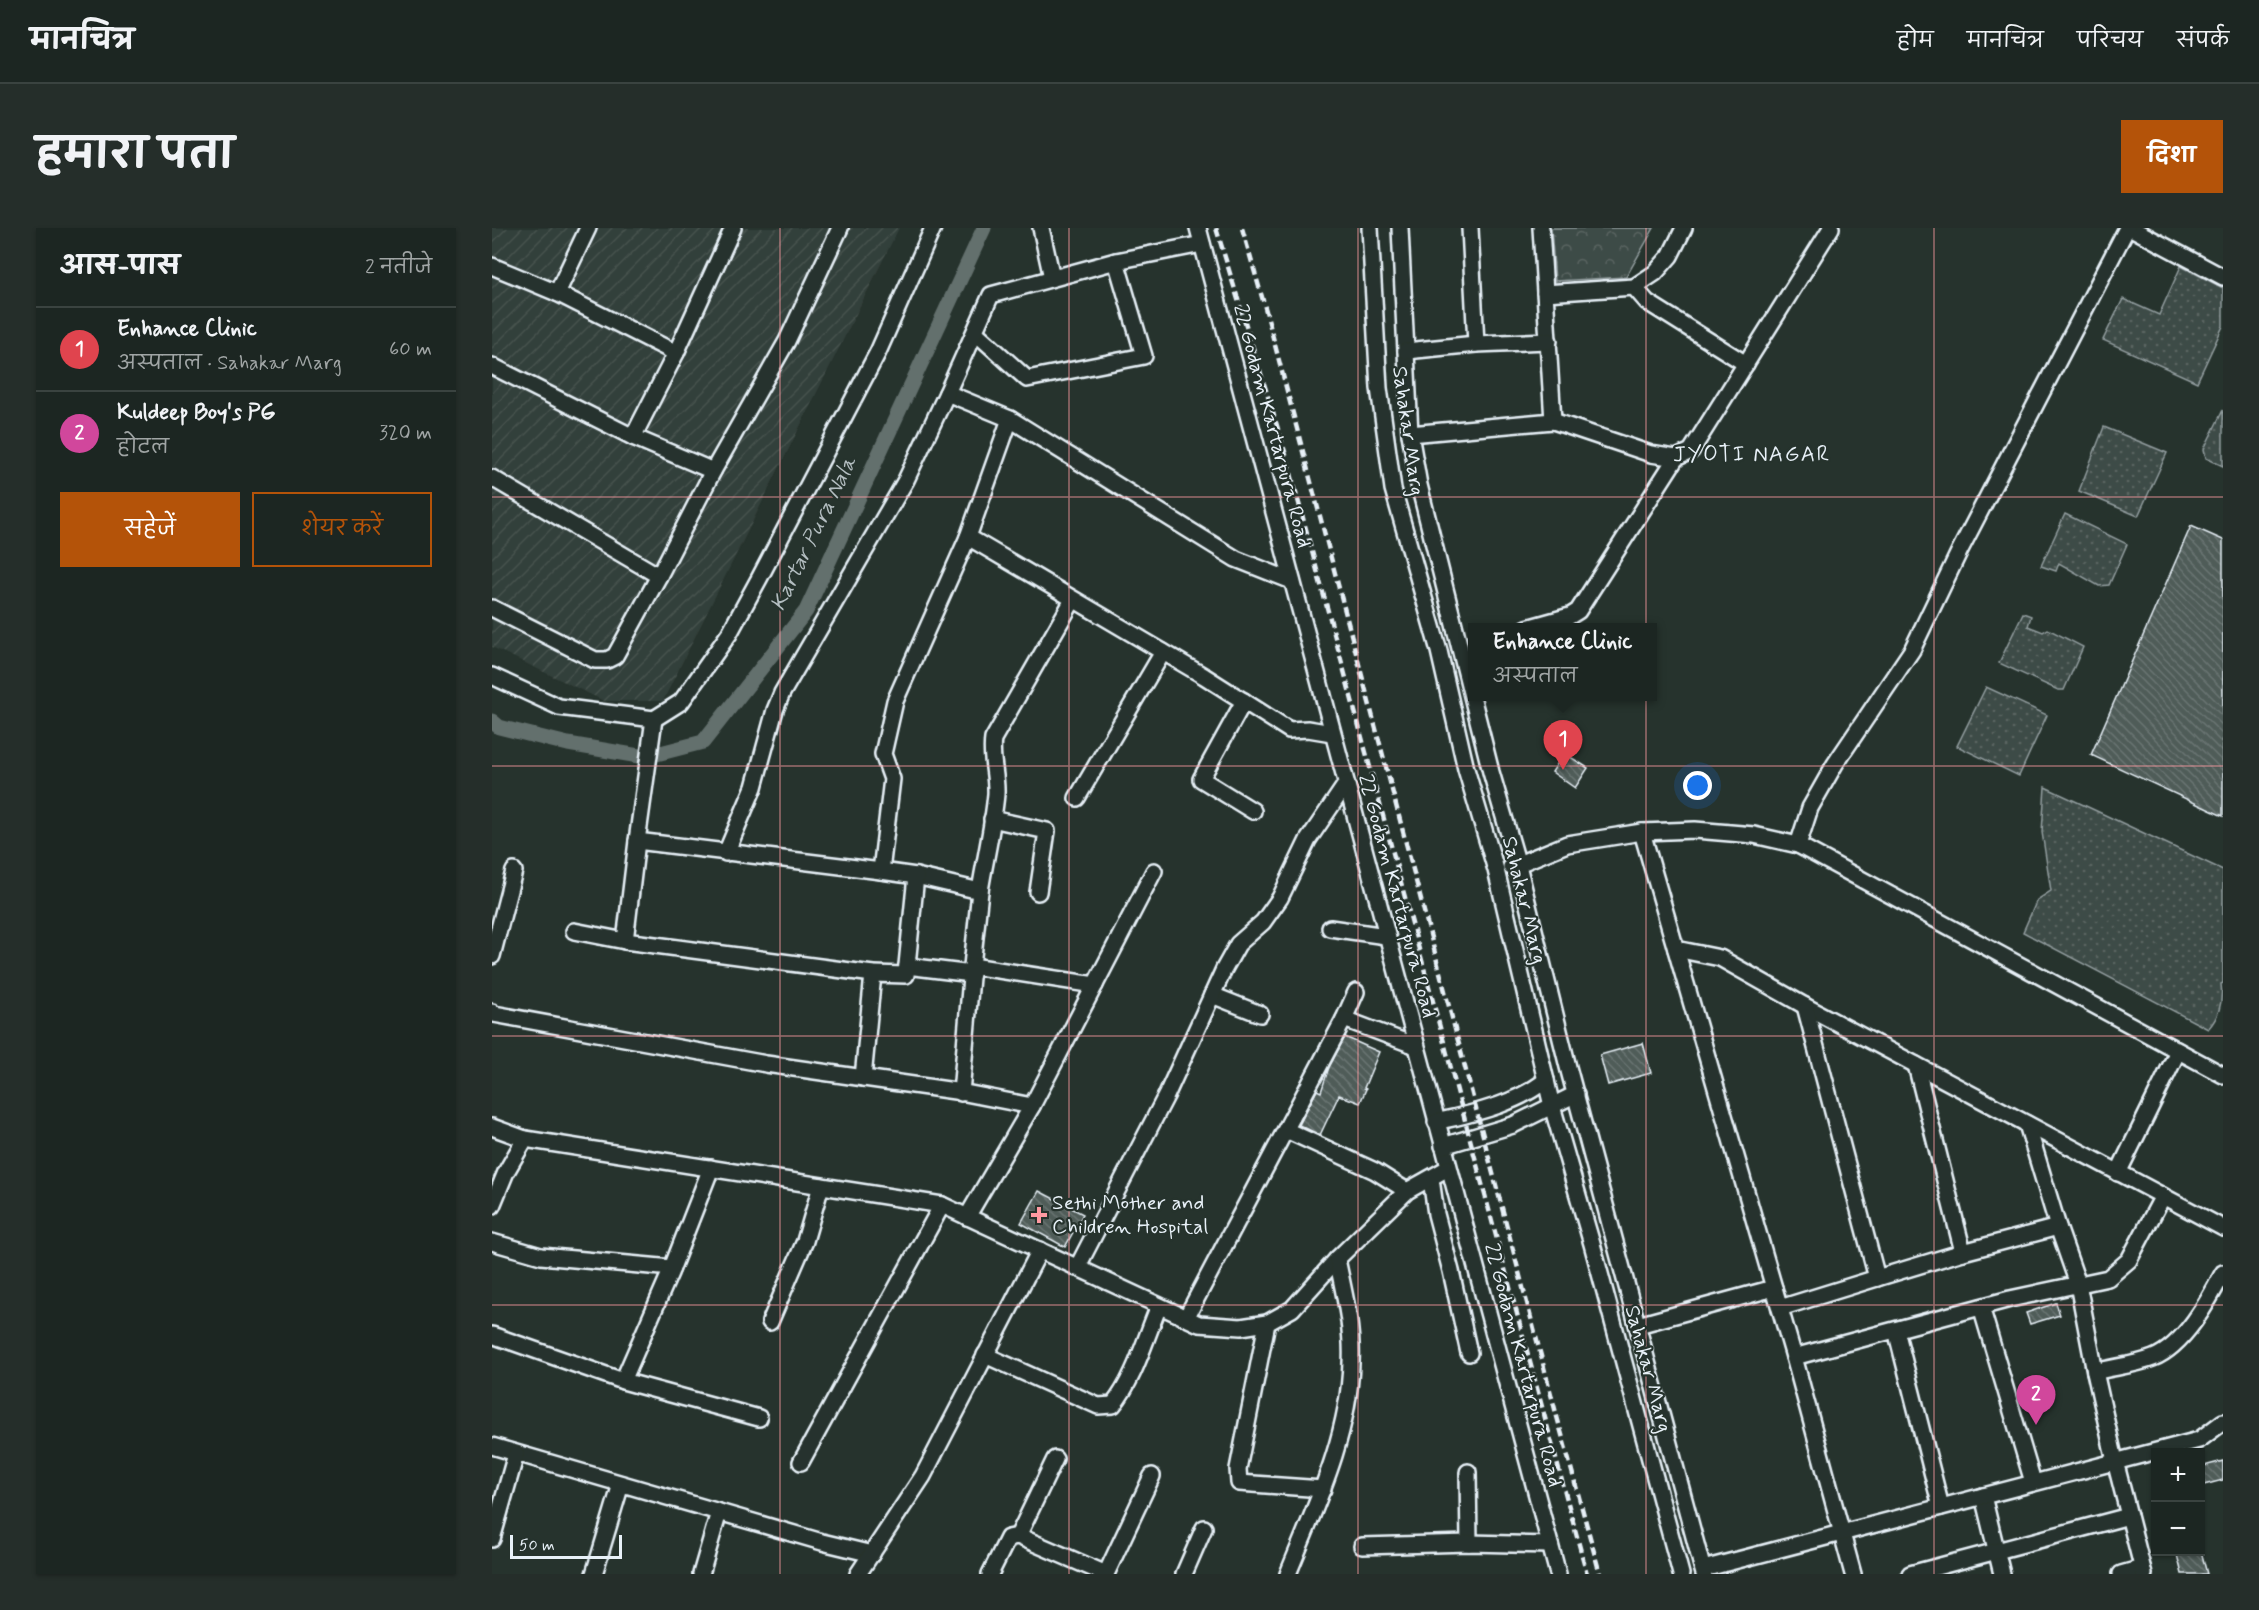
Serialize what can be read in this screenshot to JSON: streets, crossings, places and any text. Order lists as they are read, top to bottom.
{
  "streets": {
    "street": ["22 Godam Kartarpura Road", "Sahakar Marg"]
  },
  "districts": ["JYOTI NAGAR"],
  "water": ["Kartar Pura Nala"],
  "places": {
    "health": ["Sethi Mother and Children Hospital"]
  },
  "scale_bar": "50 m",
  "page": {
    "header": "मानचित्र",
    "nav": [
      "होम",
      "मानचित्र",
      "परिचय",
      "संपर्क"
    ],
    "title": "हमारा पता",
    "buttons": [
      "दिशा",
      ["सहेजें", "शेयर करें"]
    ],
    "heading": ["आस-पास", "2 नतीजे"],
    "list": [
      {
        "mark": "1",
        "name": "Enhance Clinic",
        "note": "अस्पताल · Sahakar Marg",
        "value": "60 m"
      },
      {
        "mark": "2",
        "name": "Kuldeep Boy's PG",
        "note": "होटल",
        "value": "320 m"
      }
    ],
    "popup": ["Enhance Clinic", "अस्पताल"],
    "pins": ["1", "2"],
    "map_buttons": ["+", "−"],
    "scale": "50 m"
  }
}
